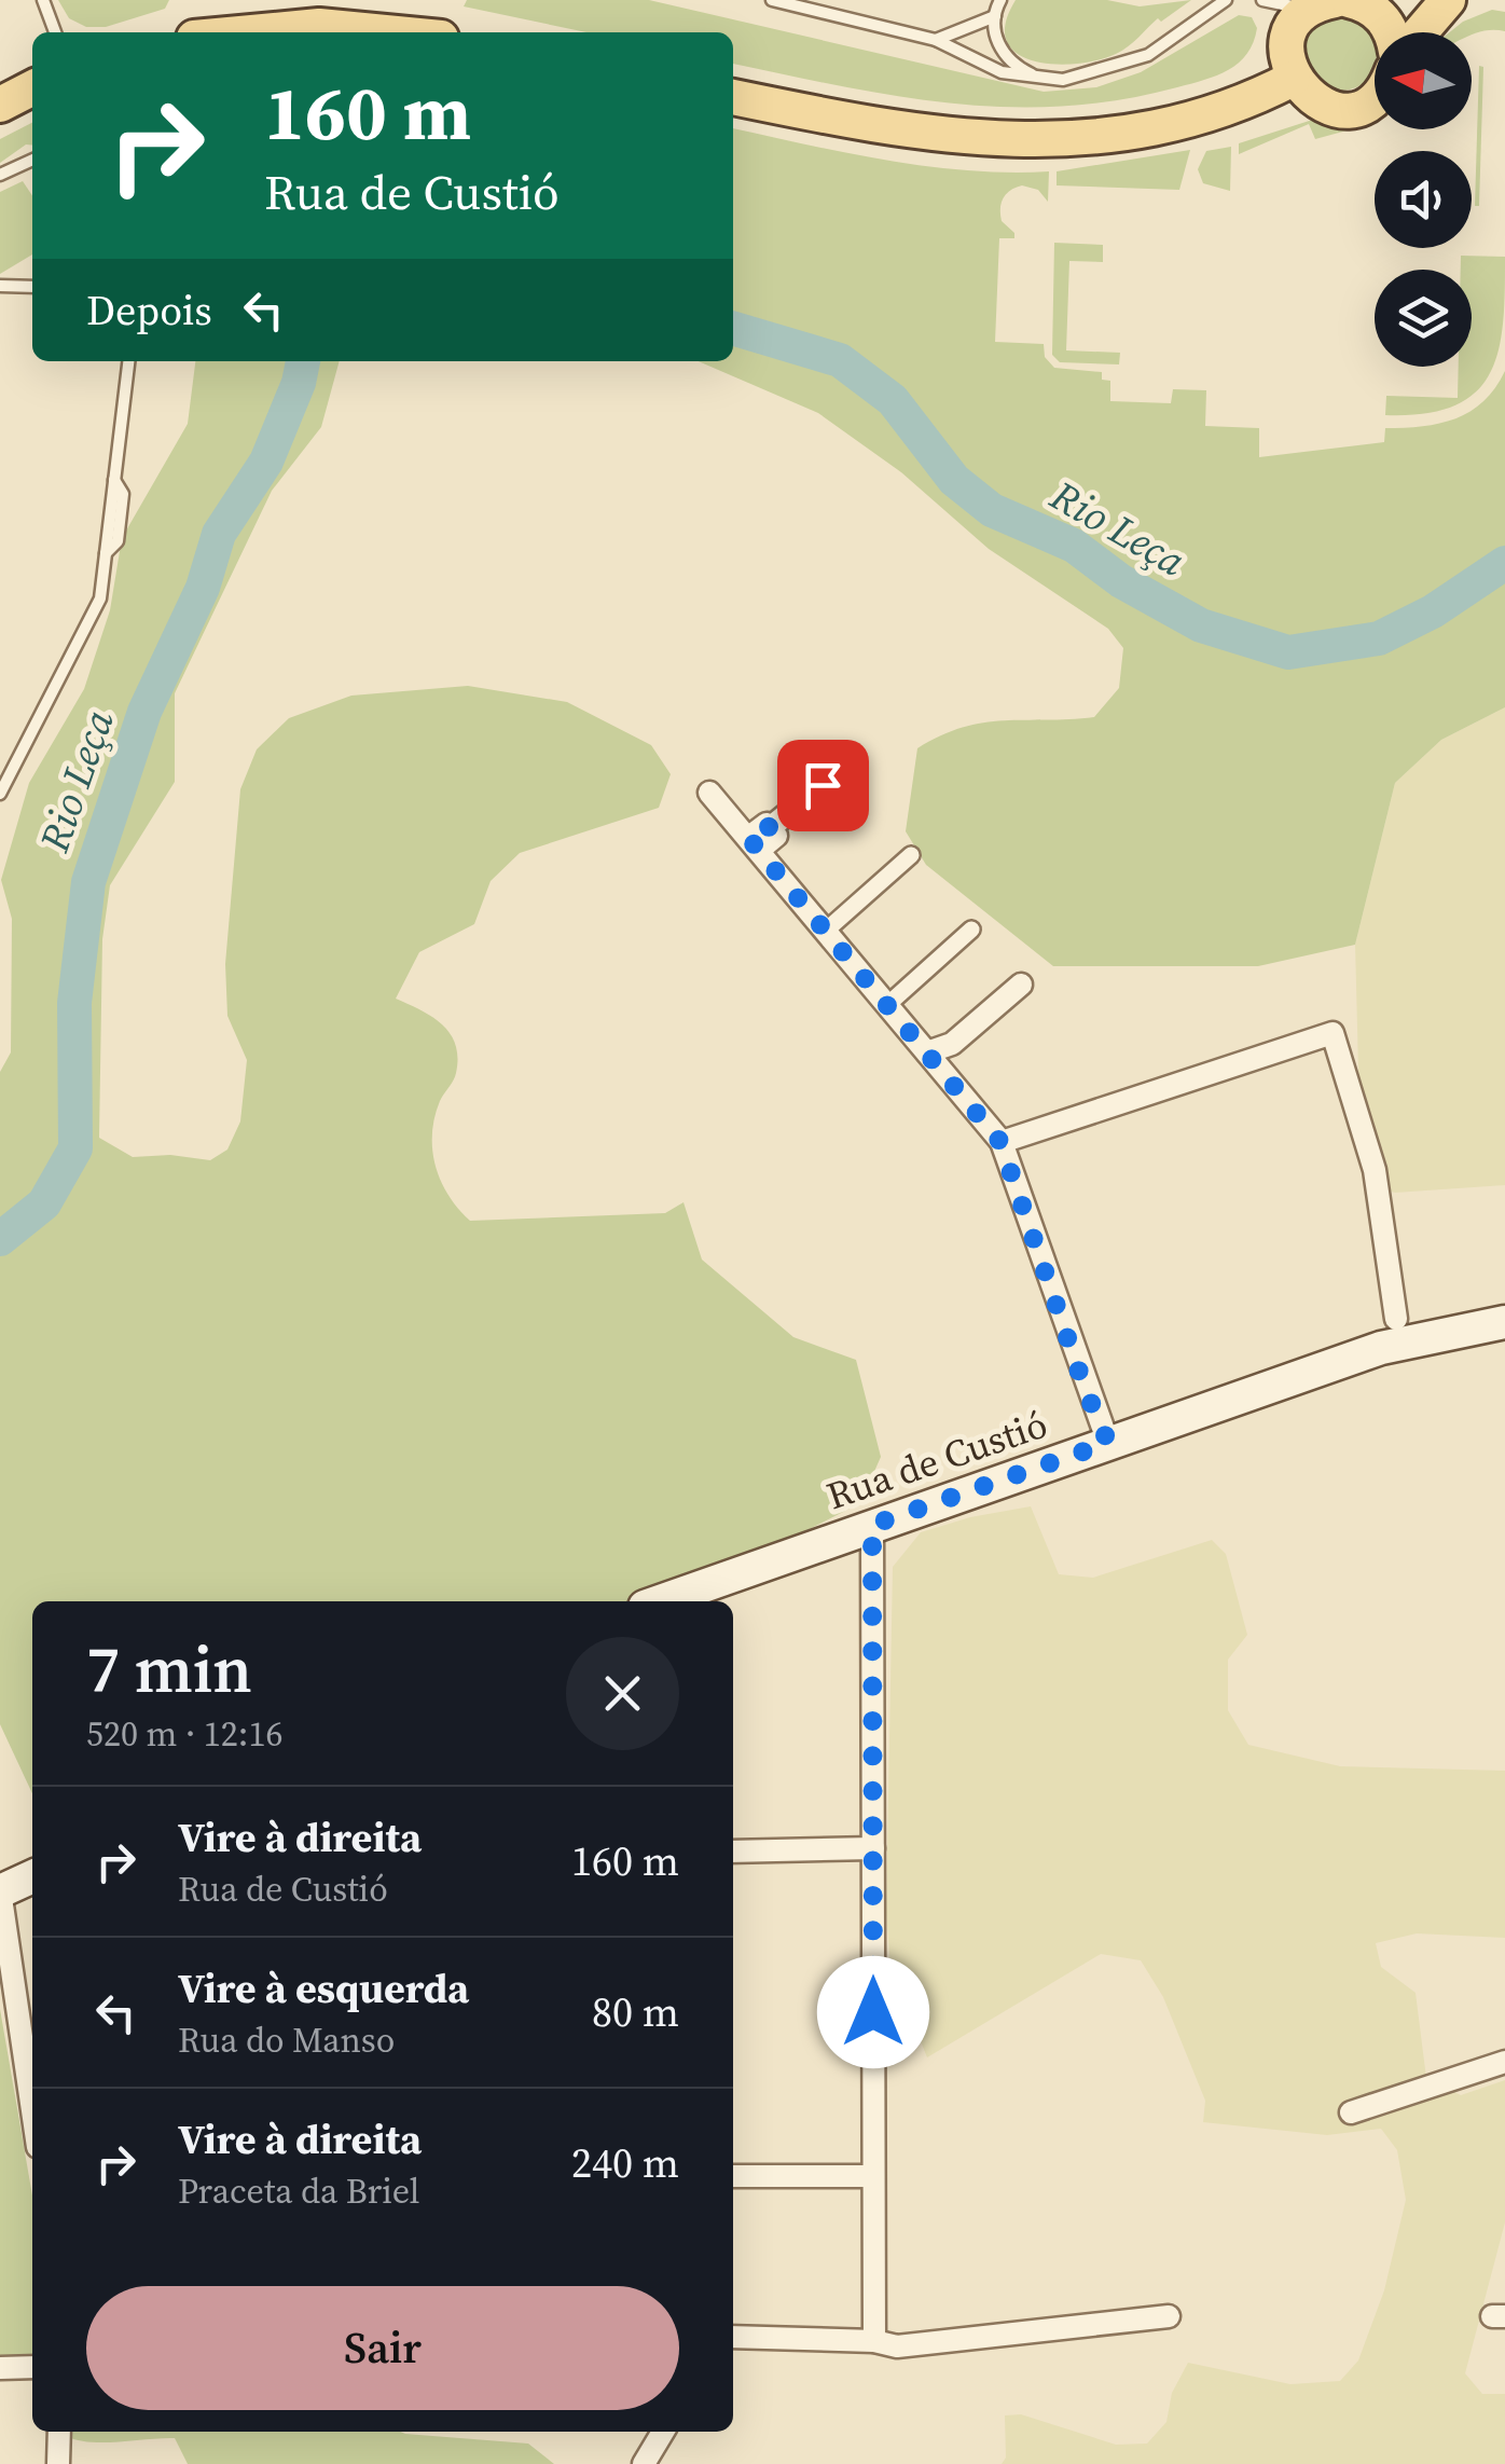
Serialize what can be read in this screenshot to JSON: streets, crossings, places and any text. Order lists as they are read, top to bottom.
{
  "streets": {
    "main road": ["Rua de Custió"]
  },
  "water": ["Rio Leça"],
  "north": "left",
  "page": {
    "turn": ["160 m", "Rua de Custió"],
    "then": "Depois",
    "heading": ["7 min", "520 m · 12:16"],
    "list": [
      {
        "name": "Vire à direita",
        "note": "Rua de Custió",
        "value": "160 m"
      },
      {
        "name": "Vire à esquerda",
        "note": "Rua do Manso",
        "value": "80 m"
      },
      {
        "name": "Vire à direita",
        "note": "Praceta da Briel",
        "value": "240 m"
      }
    ],
    "buttons": "Sair"
  }
}
